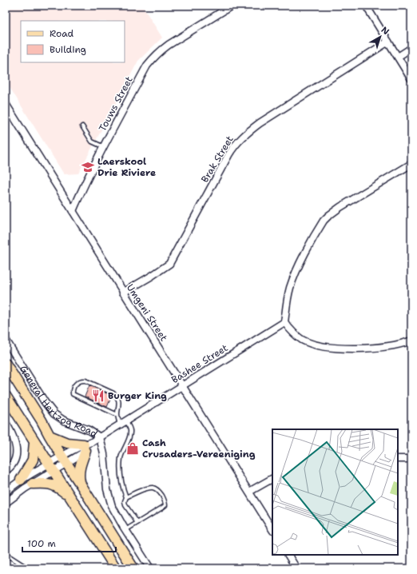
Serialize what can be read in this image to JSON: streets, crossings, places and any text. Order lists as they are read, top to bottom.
{
  "streets": {
    "main road": ["General Hertzog Road"],
    "street": [
      "Touws Street",
      "Brak Street",
      "Umgeni Street",
      "Bashee Street"
    ]
  },
  "crossings": [
    ["Touws Street", "Umgeni Street"],
    ["Brak Street", "Umgeni Street"],
    ["Umgeni Street", "Bashee Street"],
    ["Bashee Street", "General Hertzog Road"]
  ],
  "places": {
    "school or university": ["Laerskool Drie Riviere"],
    "restaurant": ["Burger King"],
    "shop": ["Cash Crusaders-Vereeniging"]
  },
  "legend": ["Road", "Building"],
  "scale_bar": "100 m",
  "north": "top right"
}
